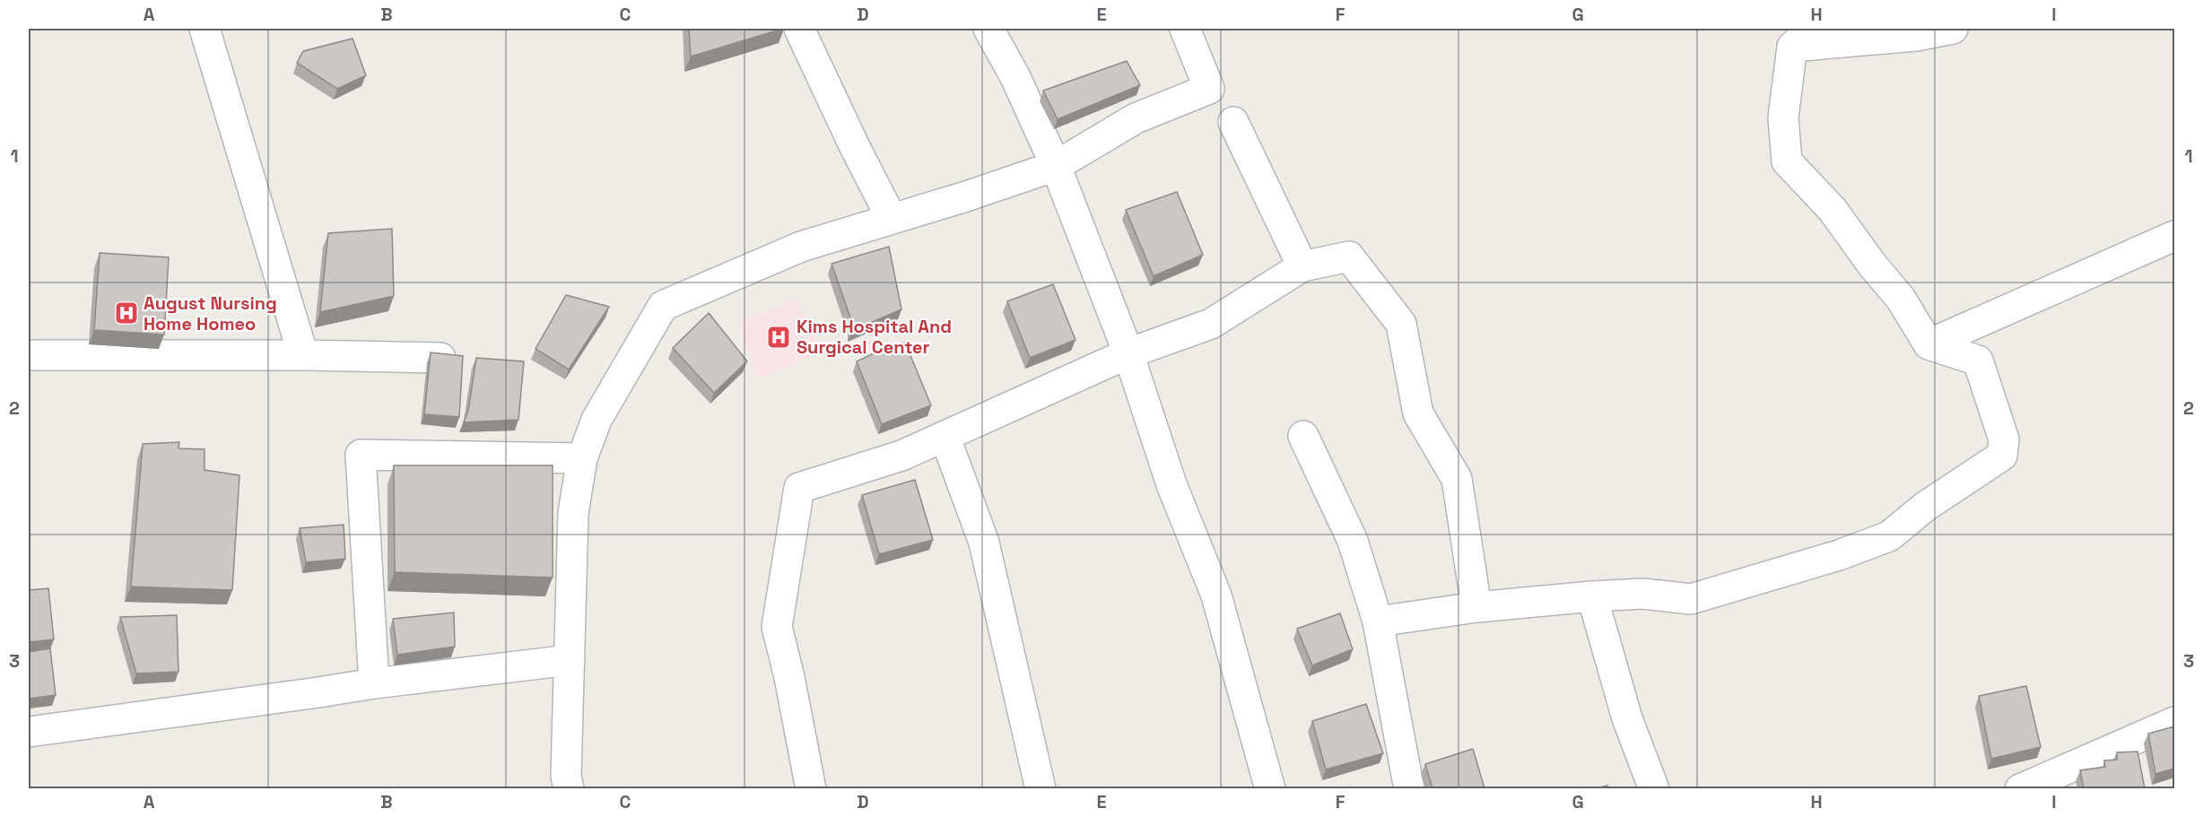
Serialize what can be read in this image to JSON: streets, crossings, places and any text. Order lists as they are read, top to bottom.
{
  "places": {
    "hospital": ["August Nursing Home Homeo", "Kims Hospital And Surgical Center"]
  },
  "grid": {
    "columns": [
      "A",
      "B",
      "C",
      "D",
      "E",
      "F",
      "G",
      "H",
      "I"
    ],
    "rows": ["1", "2", "3"]
  }
}
